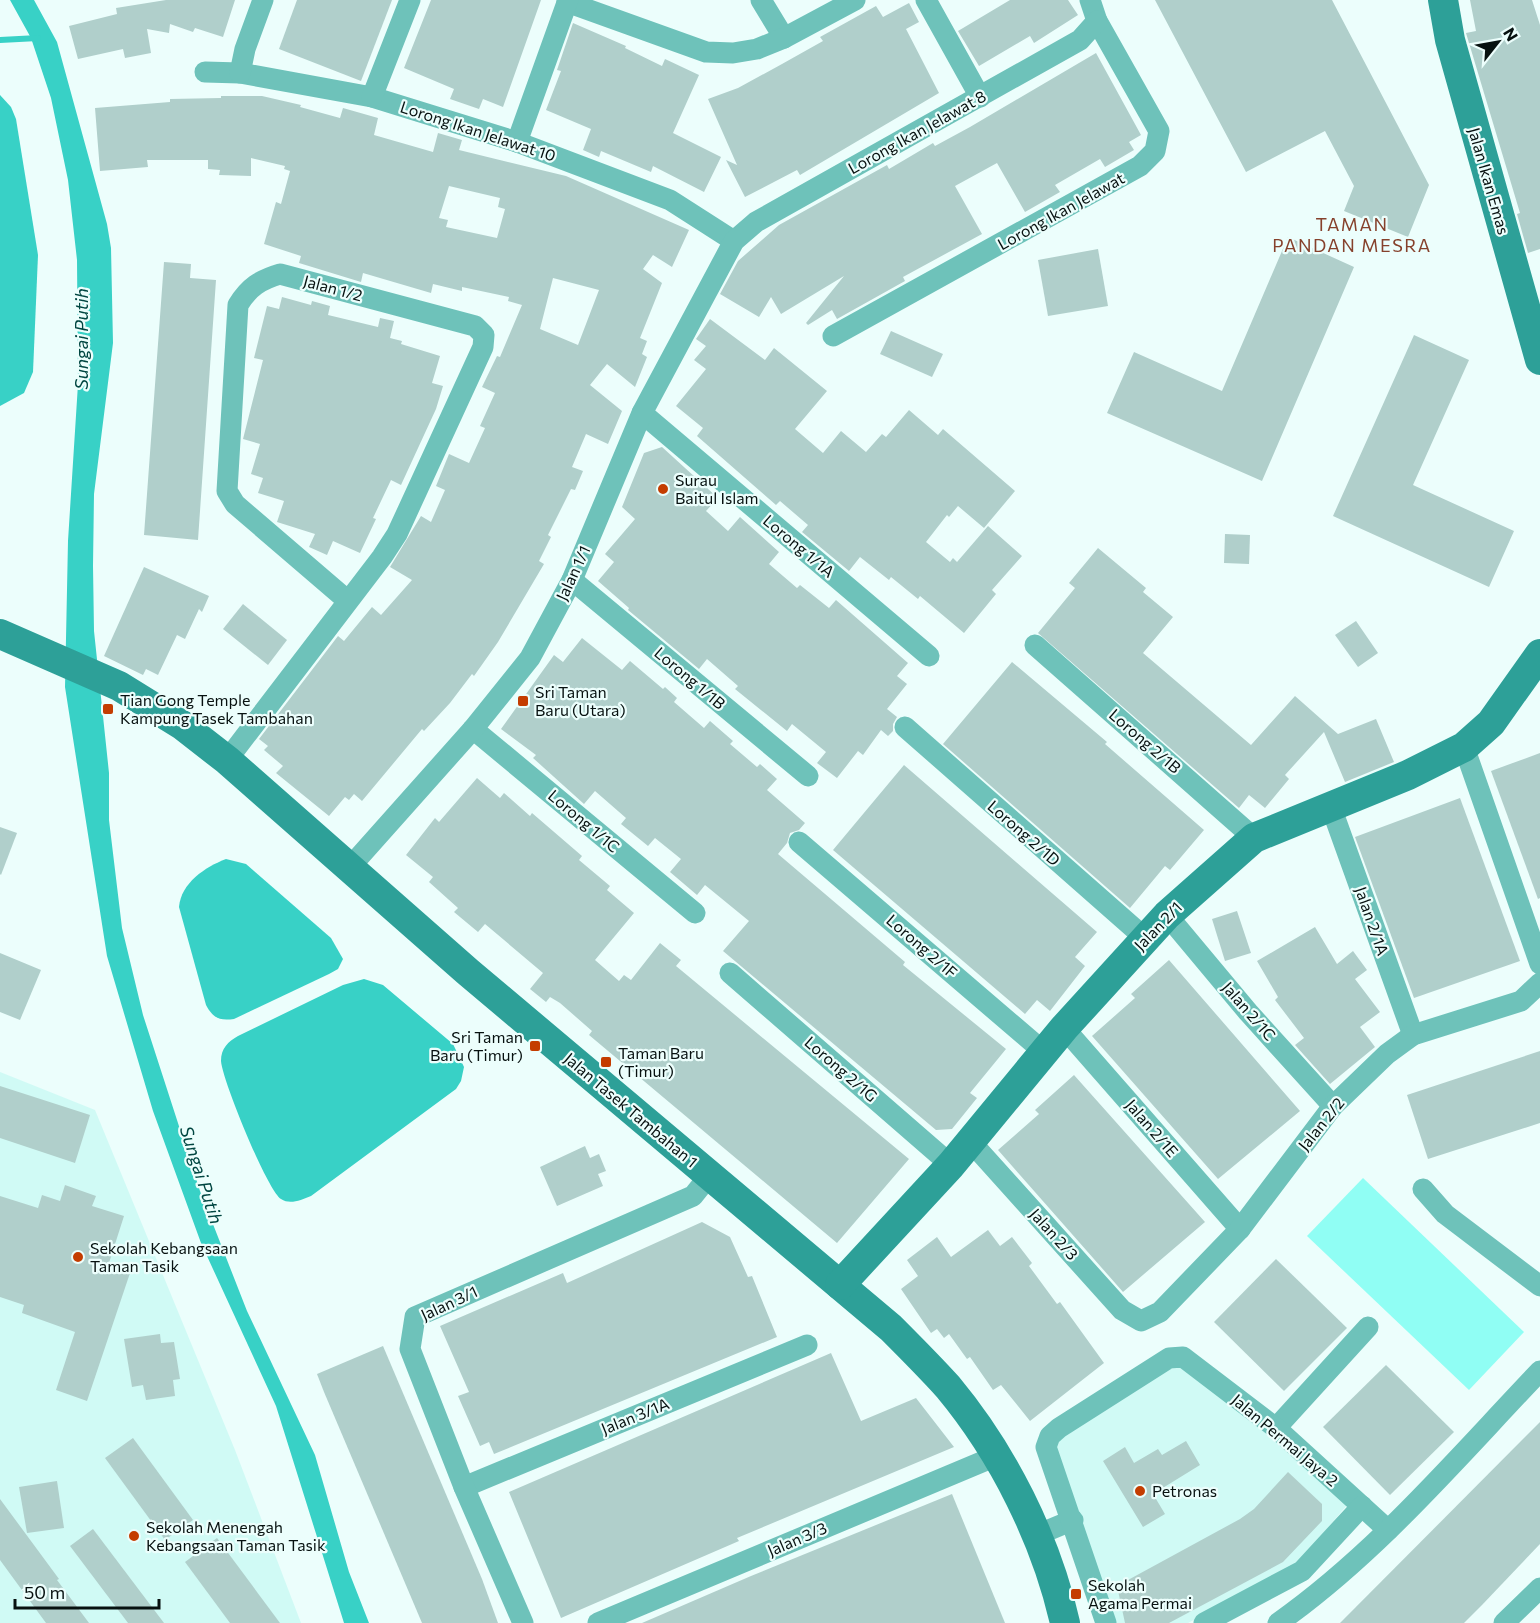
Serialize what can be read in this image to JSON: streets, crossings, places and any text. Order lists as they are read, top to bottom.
{
  "streets": {
    "street": [
      "Lorong Ikan Jelawat 10",
      "Lorong Ikan Jelawat 8",
      "Jalan Ikan Emas",
      "Lorong Ikan Jelawat",
      "Jalan 1/2",
      "Lorong 1/1A",
      "Jalan 1/1",
      "Lorong 1/1B",
      "Lorong 2/1B",
      "Lorong 1/1C",
      "Lorong 2/1D",
      "Jalan 2/1A",
      "Jalan 2/1",
      "Lorong 2/1F",
      "Jalan 2/1C",
      "Lorong 2/1G",
      "Jalan Tasek Tambahan 1",
      "Jalan 2/2",
      "Jalan 2/1E",
      "Jalan 2/3",
      "Jalan 3/1",
      "Jalan 3/1A",
      "Jalan Permai Jaya 2",
      "Jalan 3/3"
    ]
  },
  "crossings": [
    ["Lorong Ikan Jelawat 10", "Lorong Ikan Jelawat 8"],
    ["Lorong Ikan Jelawat 10", "Jalan 1/1"],
    ["Lorong Ikan Jelawat 8", "Lorong Ikan Jelawat"],
    ["Lorong Ikan Jelawat 8", "Jalan 1/1"],
    ["Jalan 1/2", "Jalan Tasek Tambahan 1"],
    ["Lorong 1/1A", "Jalan 1/1"],
    ["Jalan 1/1", "Lorong 1/1B"],
    ["Jalan 1/1", "Lorong 1/1C"],
    ["Jalan 1/1", "Jalan Tasek Tambahan 1"],
    ["Lorong 2/1B", "Jalan 2/1"],
    ["Lorong 2/1D", "Jalan 2/1"],
    ["Jalan 2/1A", "Jalan 2/1"],
    ["Jalan 2/1A", "Jalan 2/2"],
    ["Jalan 2/1", "Lorong 2/1F"],
    ["Jalan 2/1", "Jalan 2/1C"],
    ["Jalan 2/1", "Lorong 2/1G"],
    ["Jalan 2/1", "Jalan Tasek Tambahan 1"],
    ["Jalan 2/1", "Jalan 2/1E"],
    ["Jalan 2/1", "Jalan 2/3"],
    ["Jalan 2/1C", "Jalan 2/2"],
    ["Jalan Tasek Tambahan 1", "Jalan 3/1"],
    ["Jalan Tasek Tambahan 1", "Jalan 3/3"],
    ["Jalan 2/2", "Jalan 2/1E"],
    ["Jalan 2/2", "Jalan 2/3"],
    ["Jalan 3/1", "Jalan 3/1A"]
  ],
  "districts": ["TAMAN PANDAN MESRA"],
  "water": ["Sungai Putih"],
  "places": {
    "other": [
      "Surau Baitul Islam",
      "Sekolah Kebangsaan Taman Tasik",
      "Petronas",
      "Sekolah Menengah Kebangsaan Taman Tasik"
    ],
    "transit": [
      "Sri Taman Baru (Utara)",
      "Tian Gong Temple Kampung Tasek Tambahan",
      "Sri Taman Baru (Timur)",
      "Taman Baru (Timur)",
      "Sekolah Agama Permai"
    ]
  },
  "scale_bar": "50 m",
  "north": "top right"
}
